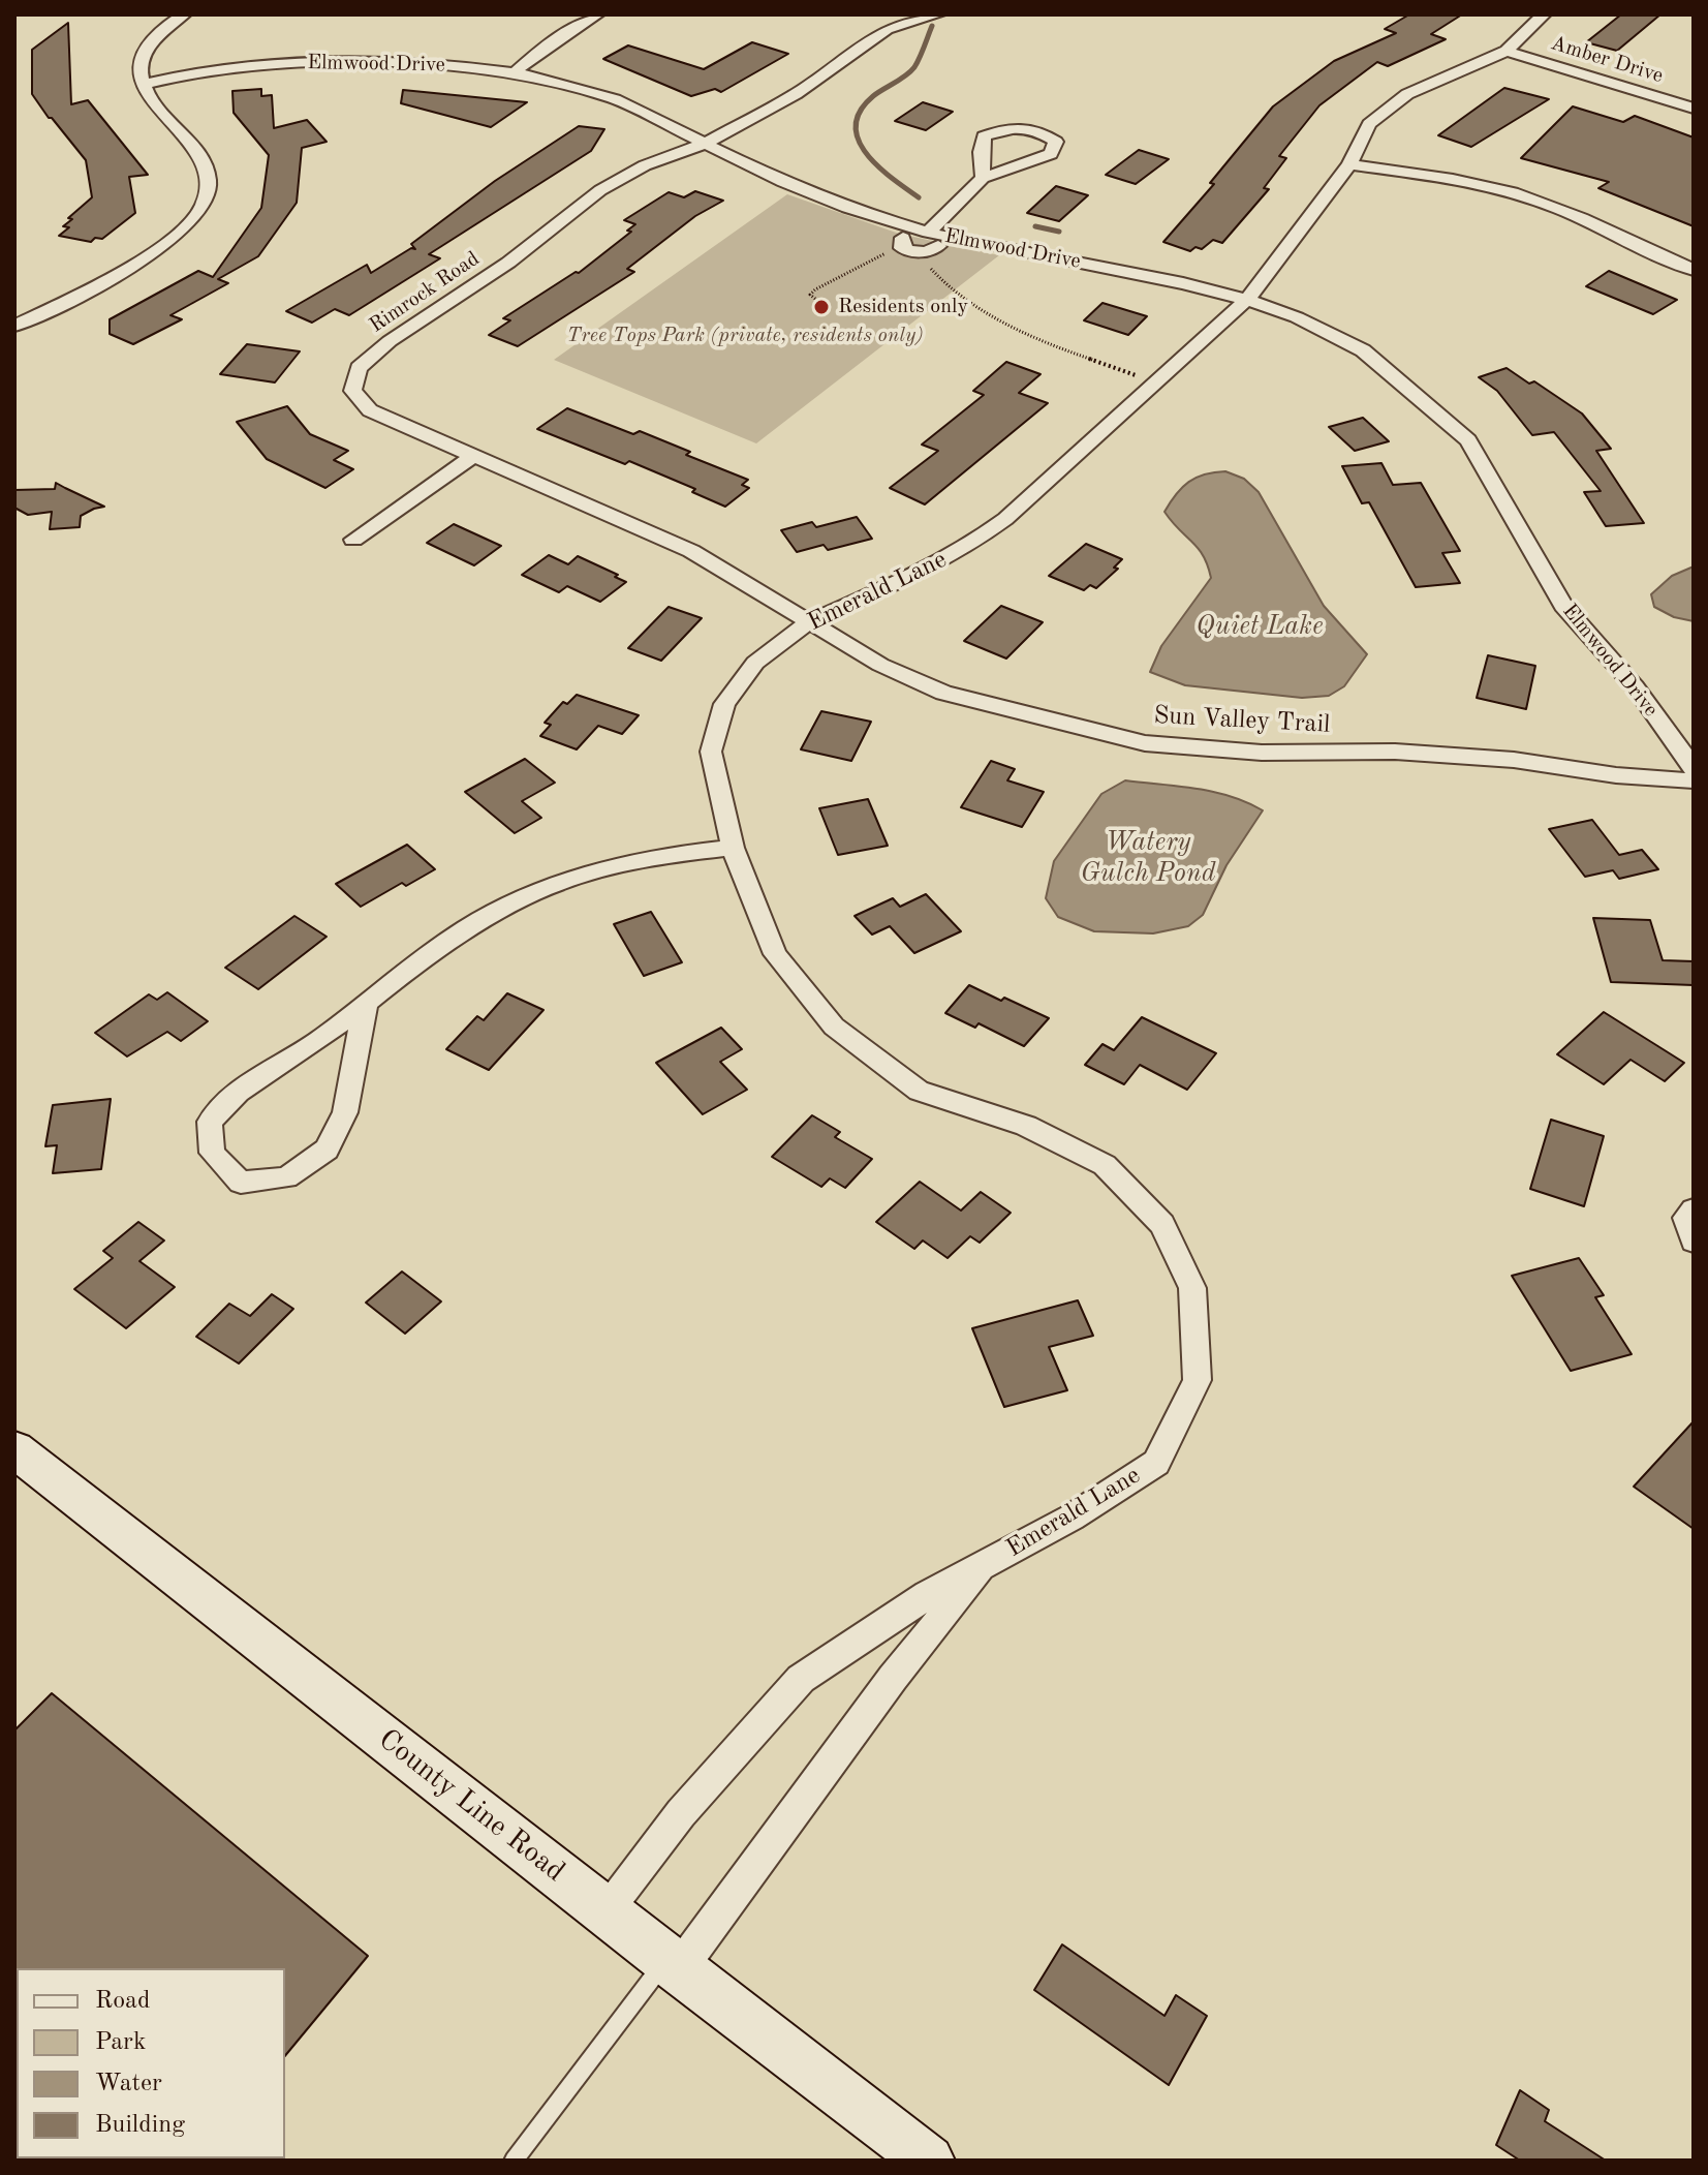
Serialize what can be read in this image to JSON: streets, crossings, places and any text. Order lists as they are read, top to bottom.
{
  "streets": {
    "main road": ["County Line Road"],
    "street": [
      "Amber Drive",
      "Elmwood Drive",
      "Rimrock Road",
      "Emerald Lane",
      "Sun Valley Trail"
    ]
  },
  "crossings": [
    ["Amber Drive", "Emerald Lane"],
    ["Elmwood Drive", "Rimrock Road"],
    ["Elmwood Drive", "Emerald Lane"],
    ["Rimrock Road", "Emerald Lane"],
    ["Rimrock Road", "Sun Valley Trail"],
    ["Emerald Lane", "Sun Valley Trail"],
    ["Emerald Lane", "County Line Road"]
  ],
  "water": ["Quiet Lake", "Watery Gulch Pond"],
  "parks": ["Tree Tops Park (private, residents only)"],
  "places": ["Residents only"],
  "legend": [
    "Road",
    "Park",
    "Water",
    "Building"
  ]
}
